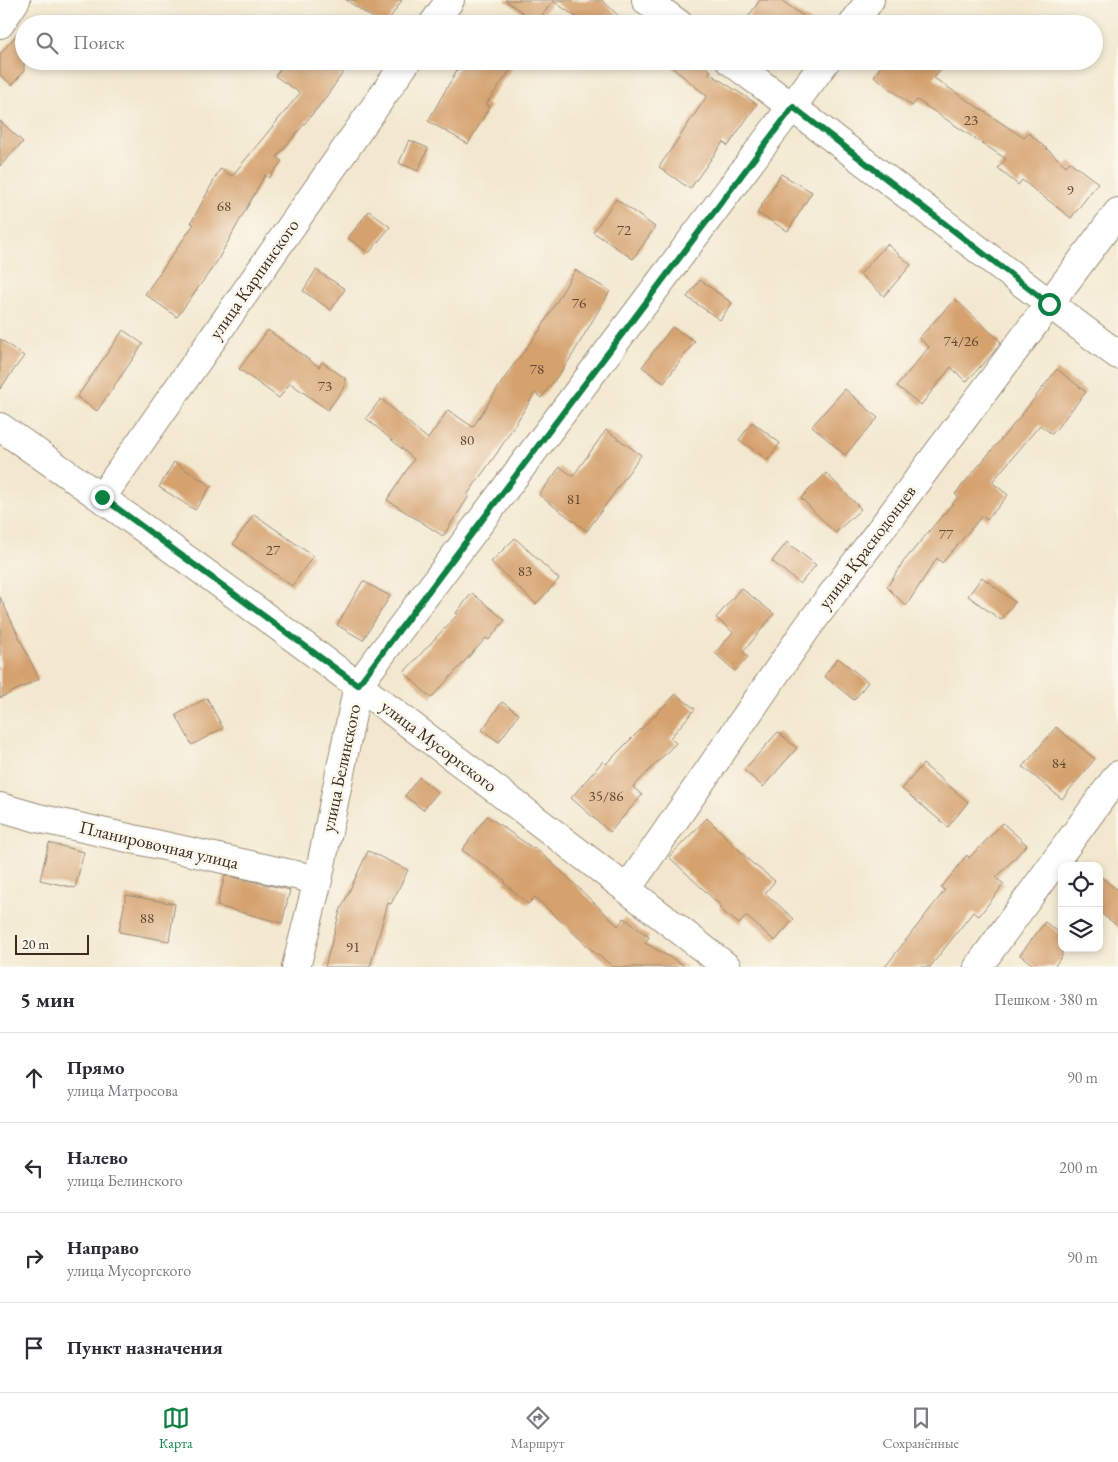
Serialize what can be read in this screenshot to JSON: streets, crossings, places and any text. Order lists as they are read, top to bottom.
{
  "streets": {
    "street": [
      "улица Карпинского",
      "улица Краснодонцев",
      "улица Мусоргского",
      "улица Белинского",
      "Планировочная улица"
    ]
  },
  "crossings": [
    ["улица Карпинского", "улица Мусоргского"],
    ["улица Краснодонцев", "улица Мусоргского"],
    ["улица Мусоргского", "улица Белинского"],
    ["улица Белинского", "Планировочная улица"]
  ],
  "house_numbers": [
    "23",
    "9",
    "68",
    "72",
    "76",
    "74/26",
    "78",
    "73",
    "80",
    "81",
    "77",
    "27",
    "83",
    "84",
    "35/86",
    "88",
    "91"
  ],
  "scale_bar": "20 m",
  "page": {
    "search": "Поиск",
    "scale": "20 m",
    "heading": ["5 мин", "Пешком · 380 m"],
    "list": [
      ["Прямо", "улица Матросова", "90 m"],
      ["Налево", "улица Белинского", "200 m"],
      ["Направо", "улица Мусоргского", "90 m"],
      "Пункт назначения"
    ],
    "nav": ["Карта", "Маршрут", "Сохранённые"]
  }
}
